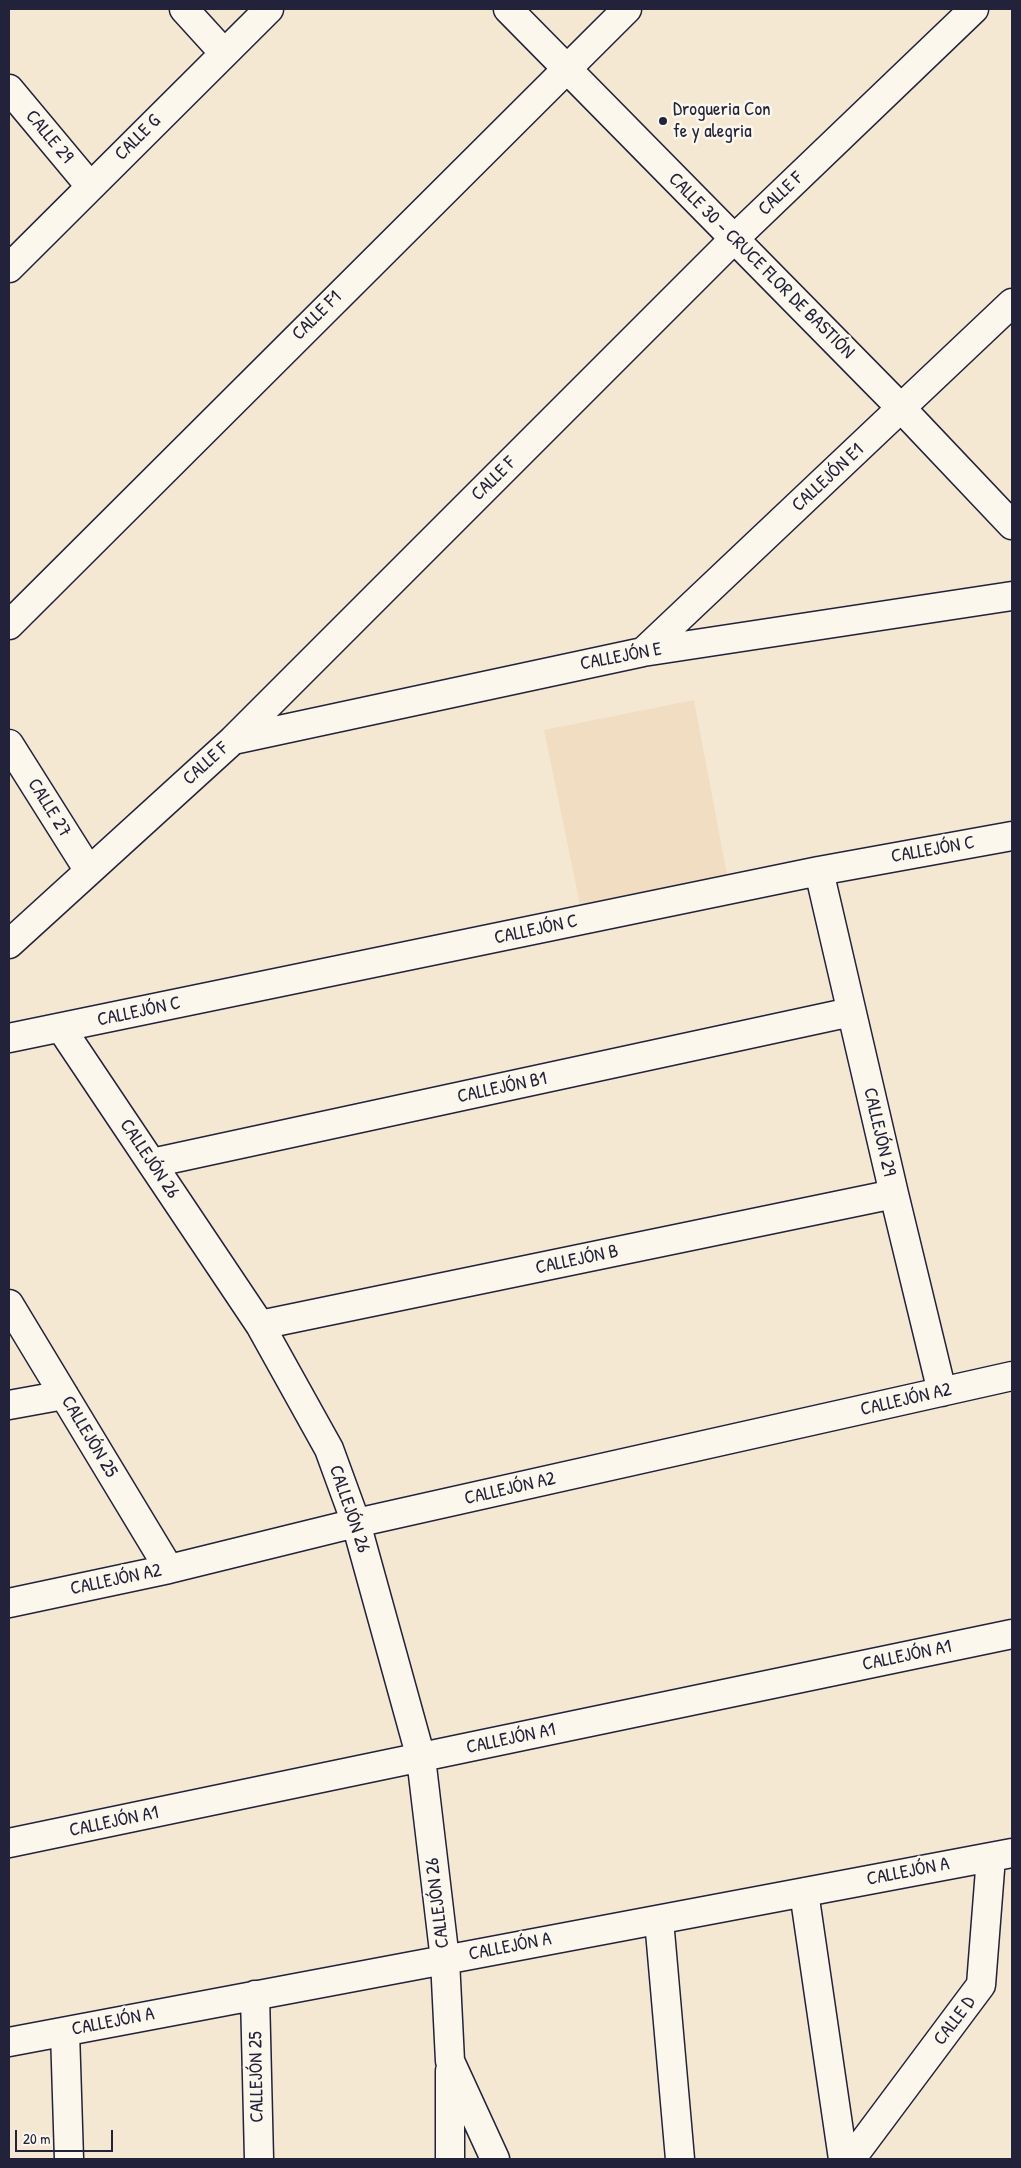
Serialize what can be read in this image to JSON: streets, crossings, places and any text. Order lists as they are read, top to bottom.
{
  "streets": {
    "street": [
      "CALLE 29",
      "CALLE G",
      "CALLE F",
      "CALLE 30 - CRUCE FLOR DE BASTIÓN",
      "CALLE F1",
      "CALLEJÓN E1",
      "CALLEJÓN E",
      "CALLE 27",
      "CALLEJÓN C",
      "CALLEJÓN B1",
      "CALLEJÓN 29",
      "CALLEJÓN 26",
      "CALLEJÓN B",
      "CALLEJÓN A2",
      "CALLEJÓN 25",
      "CALLEJÓN A1",
      "CALLEJÓN A",
      "CALLE D"
    ]
  },
  "crossings": [
    ["CALLE 29", "CALLE G"],
    ["CALLE F", "CALLE 30 - CRUCE FLOR DE BASTIÓN"],
    ["CALLE F", "CALLEJÓN E"],
    ["CALLE F", "CALLE 27"],
    ["CALLE 30 - CRUCE FLOR DE BASTIÓN", "CALLE F1"],
    ["CALLE 30 - CRUCE FLOR DE BASTIÓN", "CALLEJÓN E1"],
    ["CALLEJÓN E1", "CALLEJÓN E"],
    ["CALLEJÓN C", "CALLEJÓN 29"],
    ["CALLEJÓN C", "CALLEJÓN 26"],
    ["CALLEJÓN B1", "CALLEJÓN 29"],
    ["CALLEJÓN B1", "CALLEJÓN 26"],
    ["CALLEJÓN 29", "CALLEJÓN B"],
    ["CALLEJÓN 29", "CALLEJÓN A2"],
    ["CALLEJÓN 26", "CALLEJÓN B"],
    ["CALLEJÓN 26", "CALLEJÓN A2"],
    ["CALLEJÓN 26", "CALLEJÓN A1"],
    ["CALLEJÓN 26", "CALLEJÓN A"],
    ["CALLEJÓN A2", "CALLEJÓN 25"],
    ["CALLEJÓN 25", "CALLEJÓN A"],
    ["CALLEJÓN A", "CALLE D"]
  ],
  "places": ["Drogueria Con fe y alegria"],
  "scale_bar": "20 m"
}
